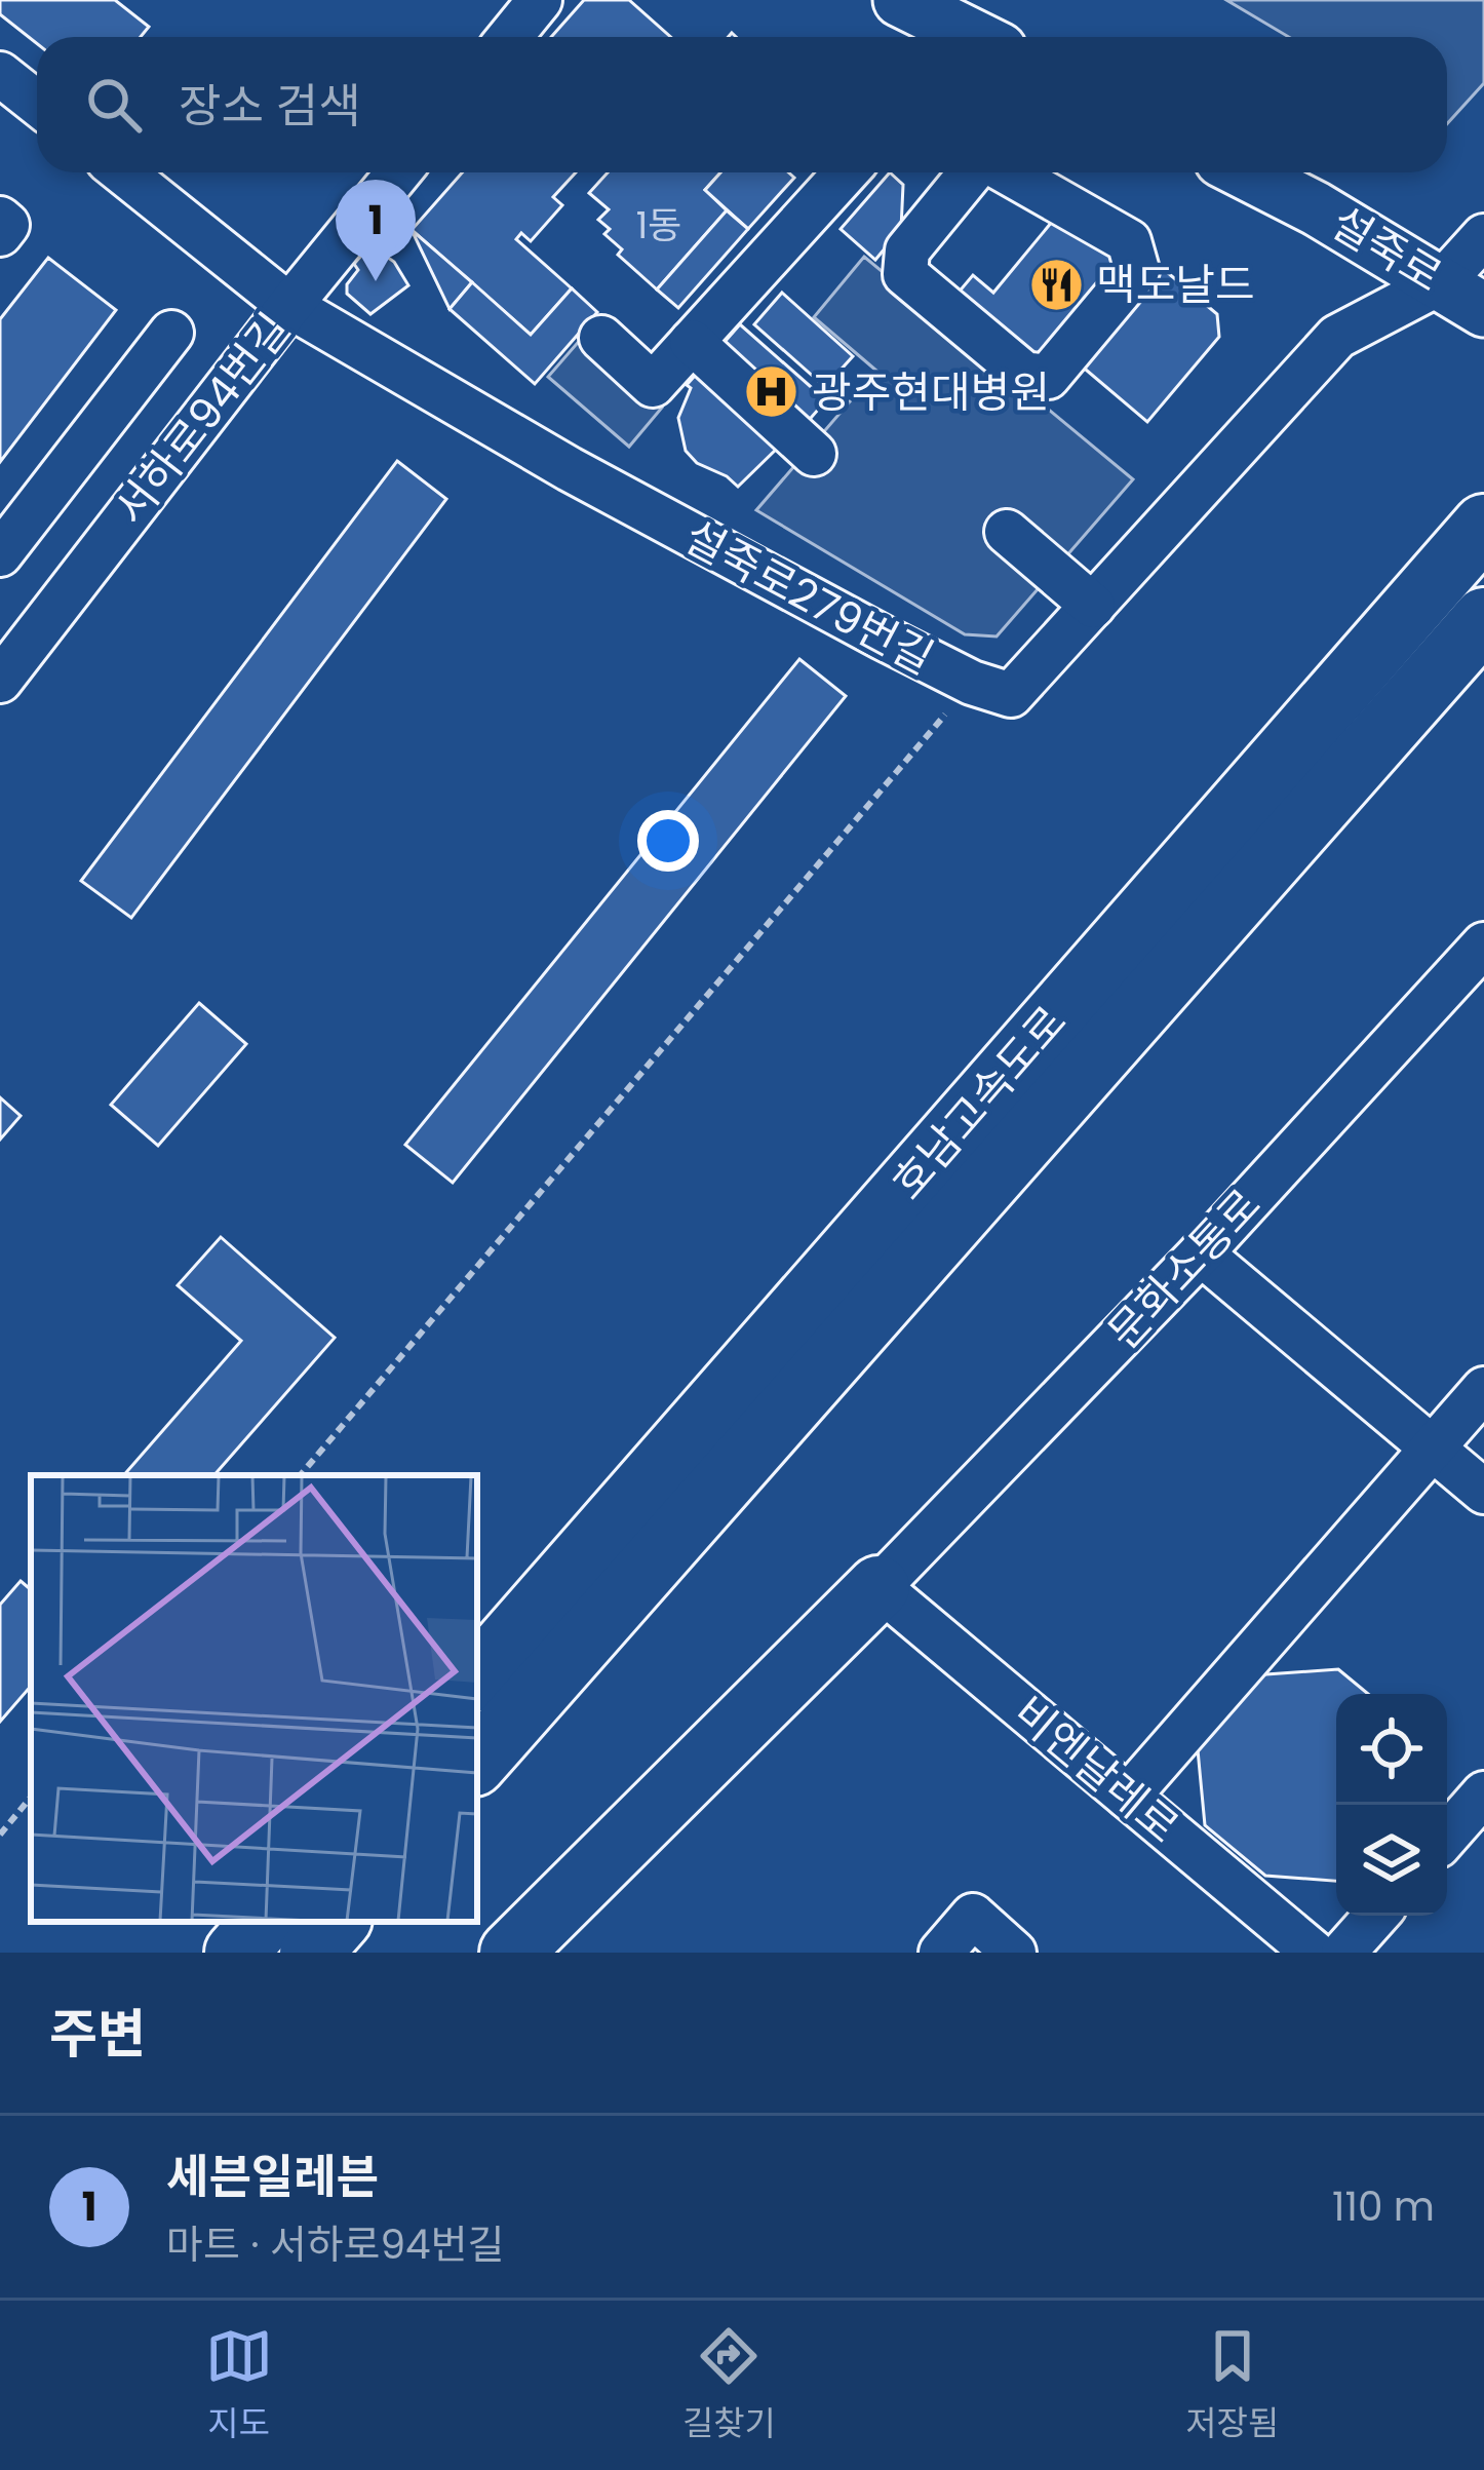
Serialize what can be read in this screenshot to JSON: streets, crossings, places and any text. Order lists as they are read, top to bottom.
{
  "streets": {
    "highway": ["호남고속도로"],
    "main road": ["설죽로"],
    "street": [
      "서하로94번길",
      "설죽로279번길",
      "문화소통로",
      "비엔날레로"
    ]
  },
  "crossings": [
    ["설죽로", "설죽로279번길"],
    ["서하로94번길", "설죽로279번길"],
    ["문화소통로", "비엔날레로"]
  ],
  "places": {
    "restaurant": ["맥도날드"],
    "hospital": ["광주현대병원"]
  },
  "house_numbers": ["1동"],
  "page": {
    "search": "장소 검색",
    "pins": "1",
    "heading": "주변",
    "list": [
      {
        "mark": "1",
        "name": "세븐일레븐",
        "note": "마트 · 서하로94번길",
        "value": "110 m"
      }
    ],
    "nav": ["지도", "길찾기", "저장됨"]
  }
}
